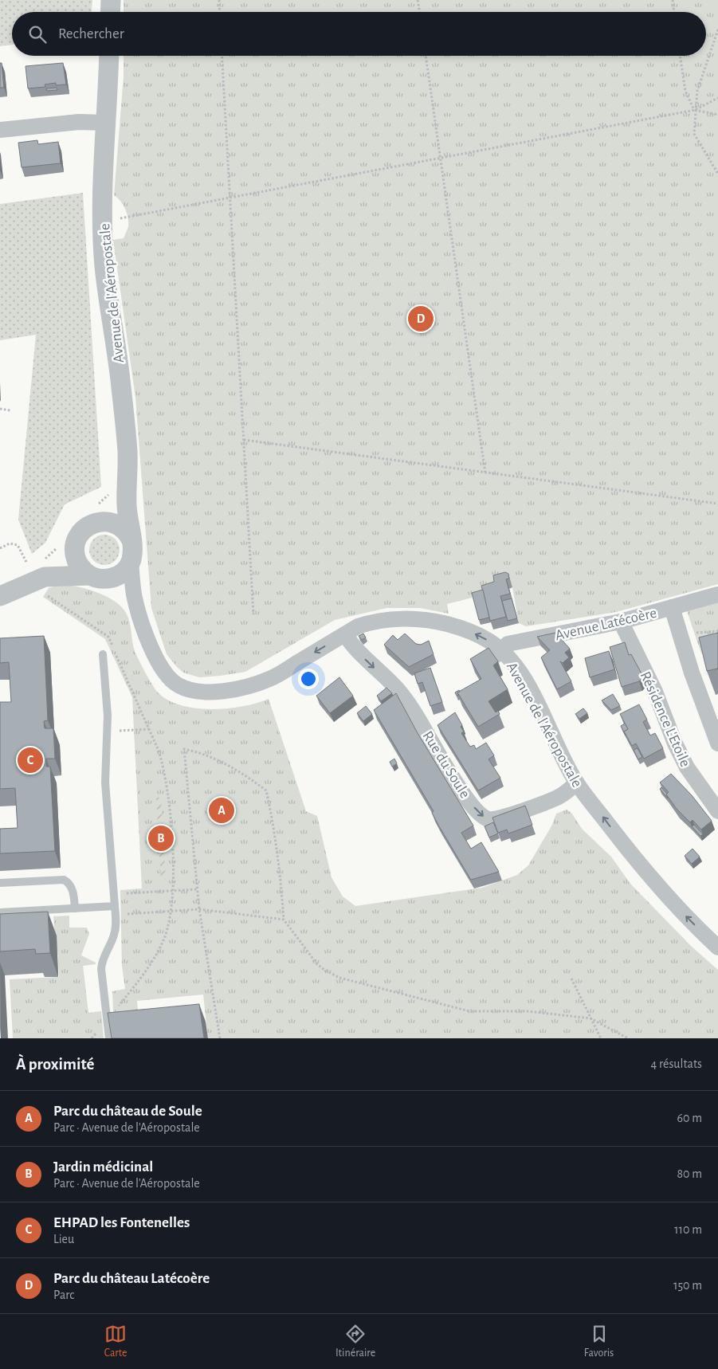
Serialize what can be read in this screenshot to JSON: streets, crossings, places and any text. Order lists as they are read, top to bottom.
{
  "streets": {
    "street": [
      "Avenue de l'Aéropostale",
      "Avenue Latécoère",
      "Résidence L'Etoile",
      "Rue du Soule"
    ]
  },
  "crossings": [
    ["Avenue de l'Aéropostale", "Avenue Latécoère"],
    ["Avenue de l'Aéropostale", "Rue du Soule"],
    ["Avenue Latécoère", "Résidence L'Etoile"]
  ],
  "one_way": ["Avenue de l'Aéropostale", "Rue du Soule"],
  "page": {
    "search": "Rechercher",
    "pins": [
      "D",
      "C",
      "A",
      "B"
    ],
    "heading": ["À proximité", "4 résultats"],
    "list": [
      {
        "mark": "A",
        "name": "Parc du château de Soule",
        "note": "Parc · Avenue de l'Aéropostale",
        "value": "60 m"
      },
      {
        "mark": "B",
        "name": "Jardin médicinal",
        "note": "Parc · Avenue de l'Aéropostale",
        "value": "80 m"
      },
      {
        "mark": "C",
        "name": "EHPAD les Fontenelles",
        "note": "Lieu",
        "value": "110 m"
      },
      {
        "mark": "D",
        "name": "Parc du château Latécoère",
        "note": "Parc",
        "value": "150 m"
      }
    ],
    "nav": ["Carte", "Itinéraire", "Favoris"]
  }
}
